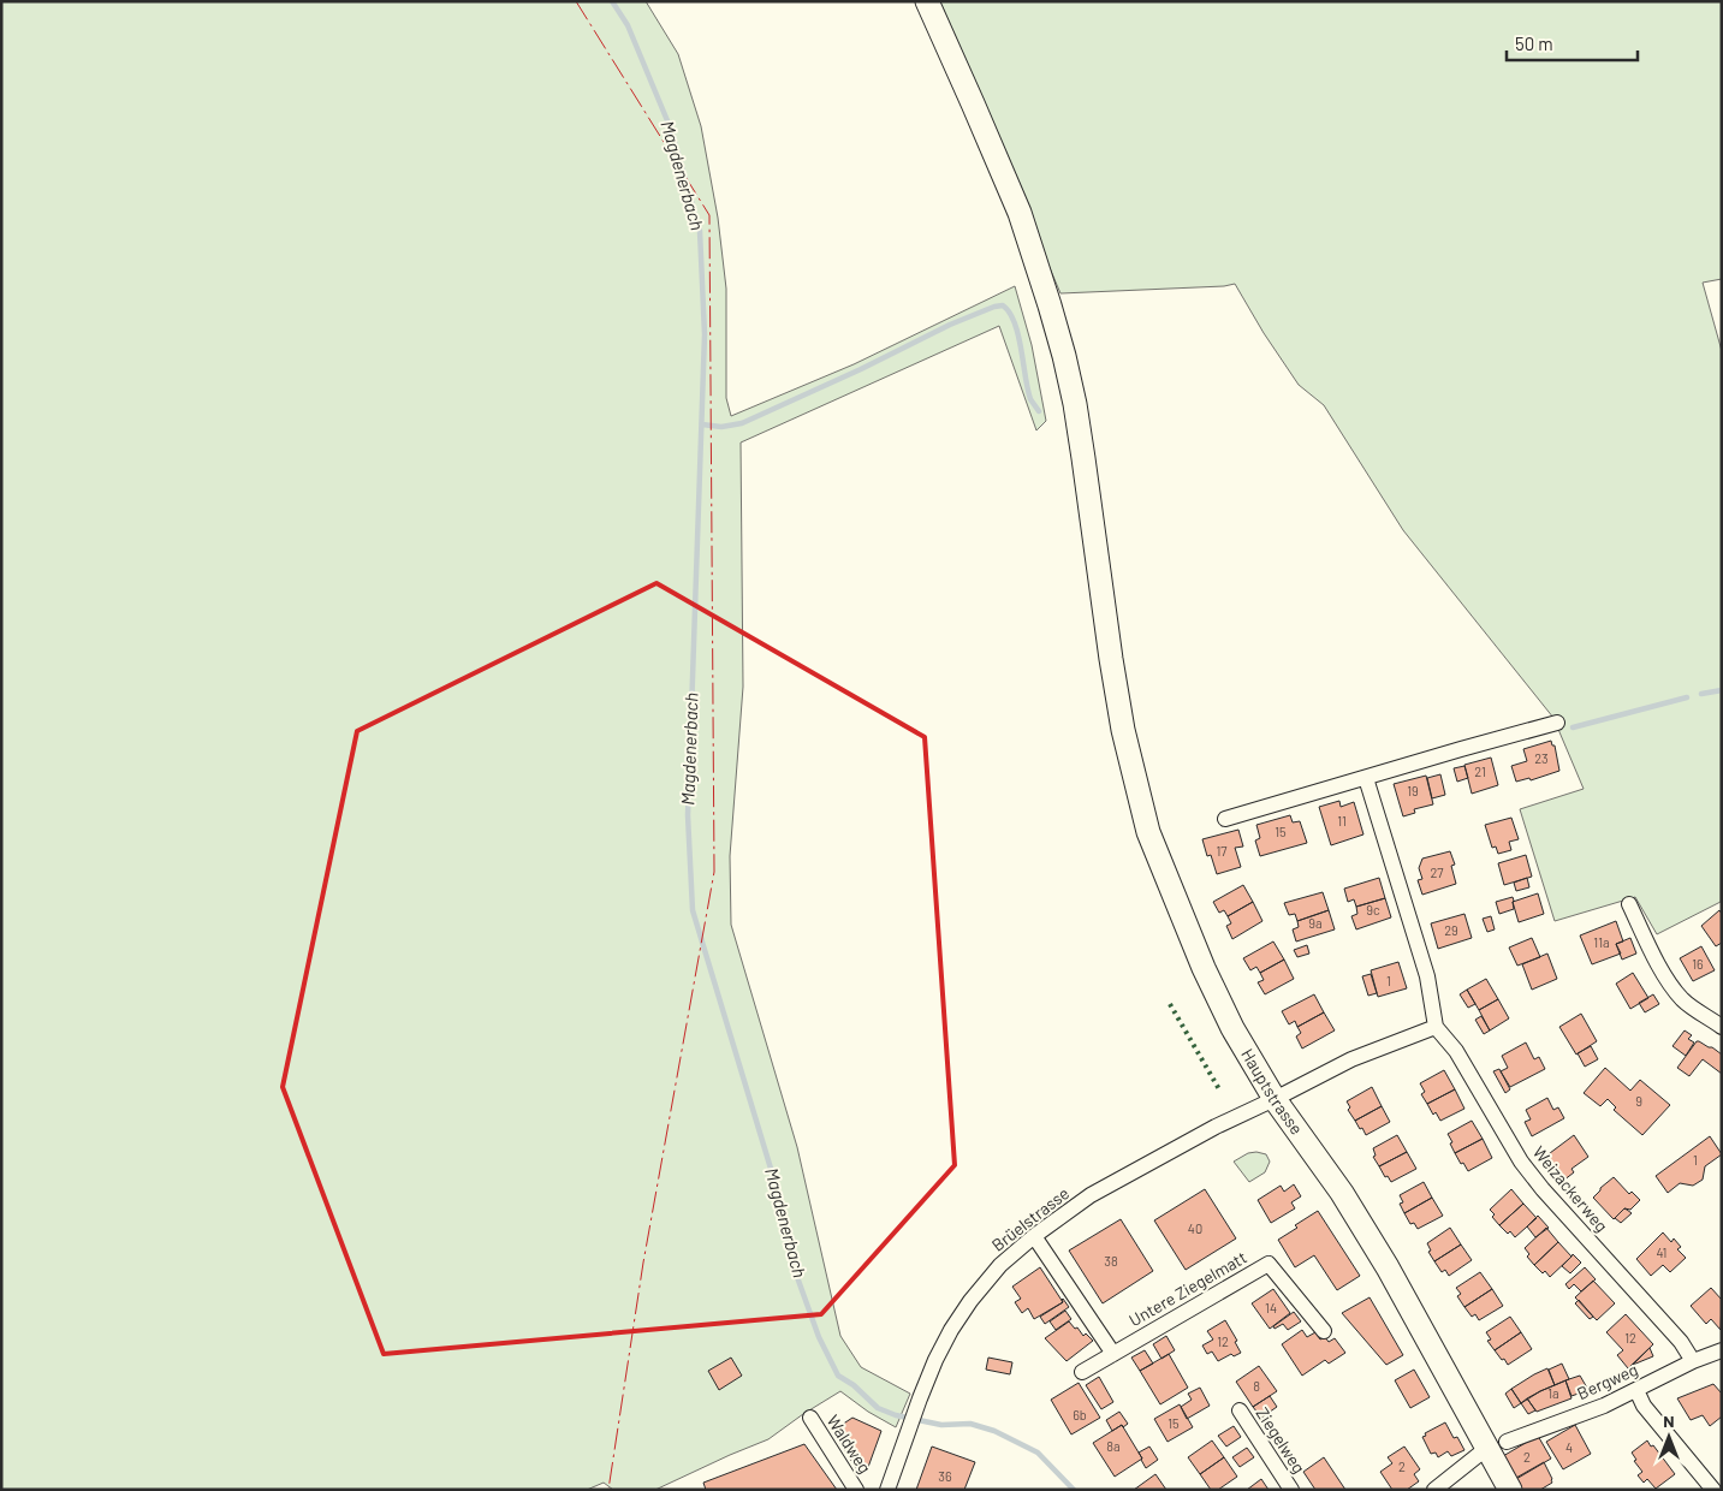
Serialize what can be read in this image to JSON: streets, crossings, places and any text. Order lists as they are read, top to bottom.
{
  "streets": {
    "main road": ["Hauptstrasse"],
    "street": [
      "Weizackerweg",
      "Brüelstrasse",
      "Untere Ziegelmatt",
      "Bergweg",
      "Ziegelweg",
      "Waldweg"
    ]
  },
  "crossings": [
    ["Hauptstrasse", "Brüelstrasse"],
    ["Hauptstrasse", "Bergweg"],
    ["Weizackerweg", "Bergweg"]
  ],
  "water": ["Magdenerbach"],
  "house_numbers": [
    "23",
    "21",
    "19",
    "11",
    "15",
    "17",
    "27",
    "9c",
    "9a",
    "29",
    "11a",
    "16",
    "1",
    "9",
    "1",
    "40",
    "41",
    "38",
    "14",
    "12",
    "12",
    "8",
    "1a",
    "6b",
    "15",
    "8a",
    "4",
    "2",
    "2",
    "36"
  ],
  "scale_bar": "50 m",
  "north": "top"
}
